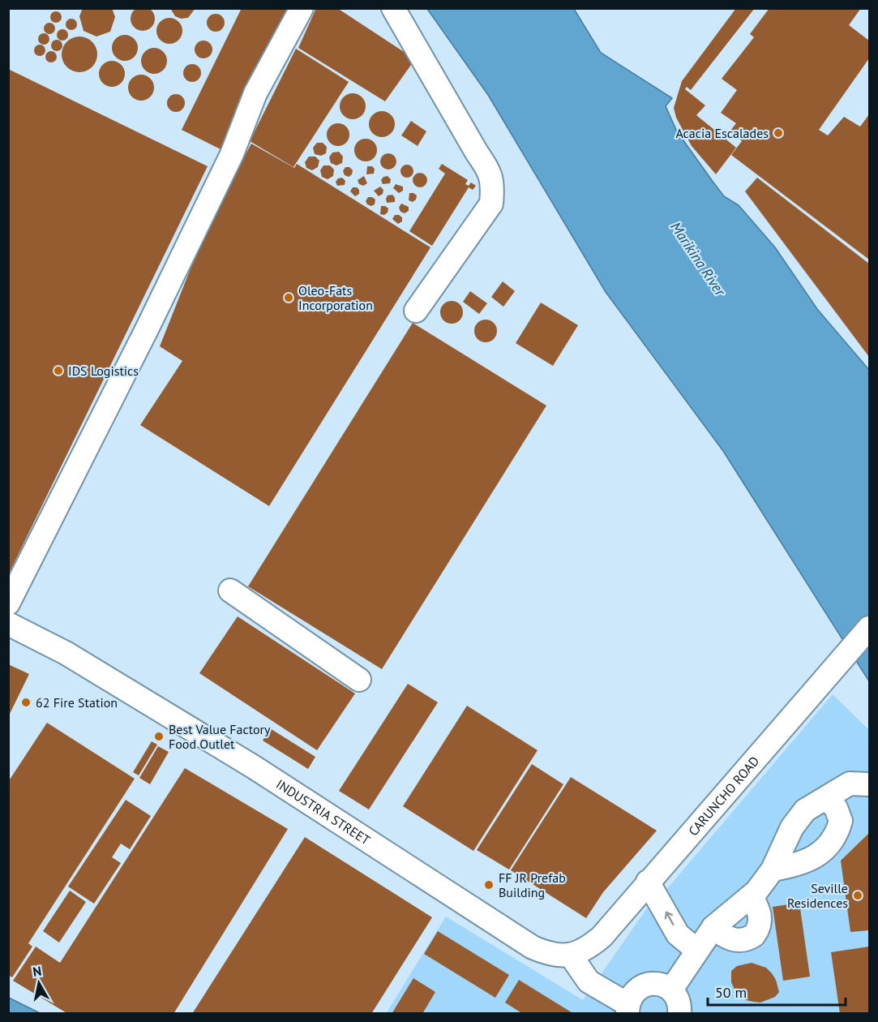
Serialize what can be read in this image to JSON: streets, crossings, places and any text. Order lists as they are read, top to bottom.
{
  "streets": {
    "street": ["CARUNCHO ROAD", "INDUSTRIA STREET"]
  },
  "crossings": [
    ["CARUNCHO ROAD", "INDUSTRIA STREET"]
  ],
  "water": ["Marikina River"],
  "places": [
    "Acacia Escalades",
    "Oleo-Fats Incorporation",
    "IDS Logistics",
    "62 Fire Station",
    "Best Value Factory Food Outlet",
    "FF JR Prefab Building",
    "Seville Residences"
  ],
  "scale_bar": "50 m",
  "north": "top"
}
